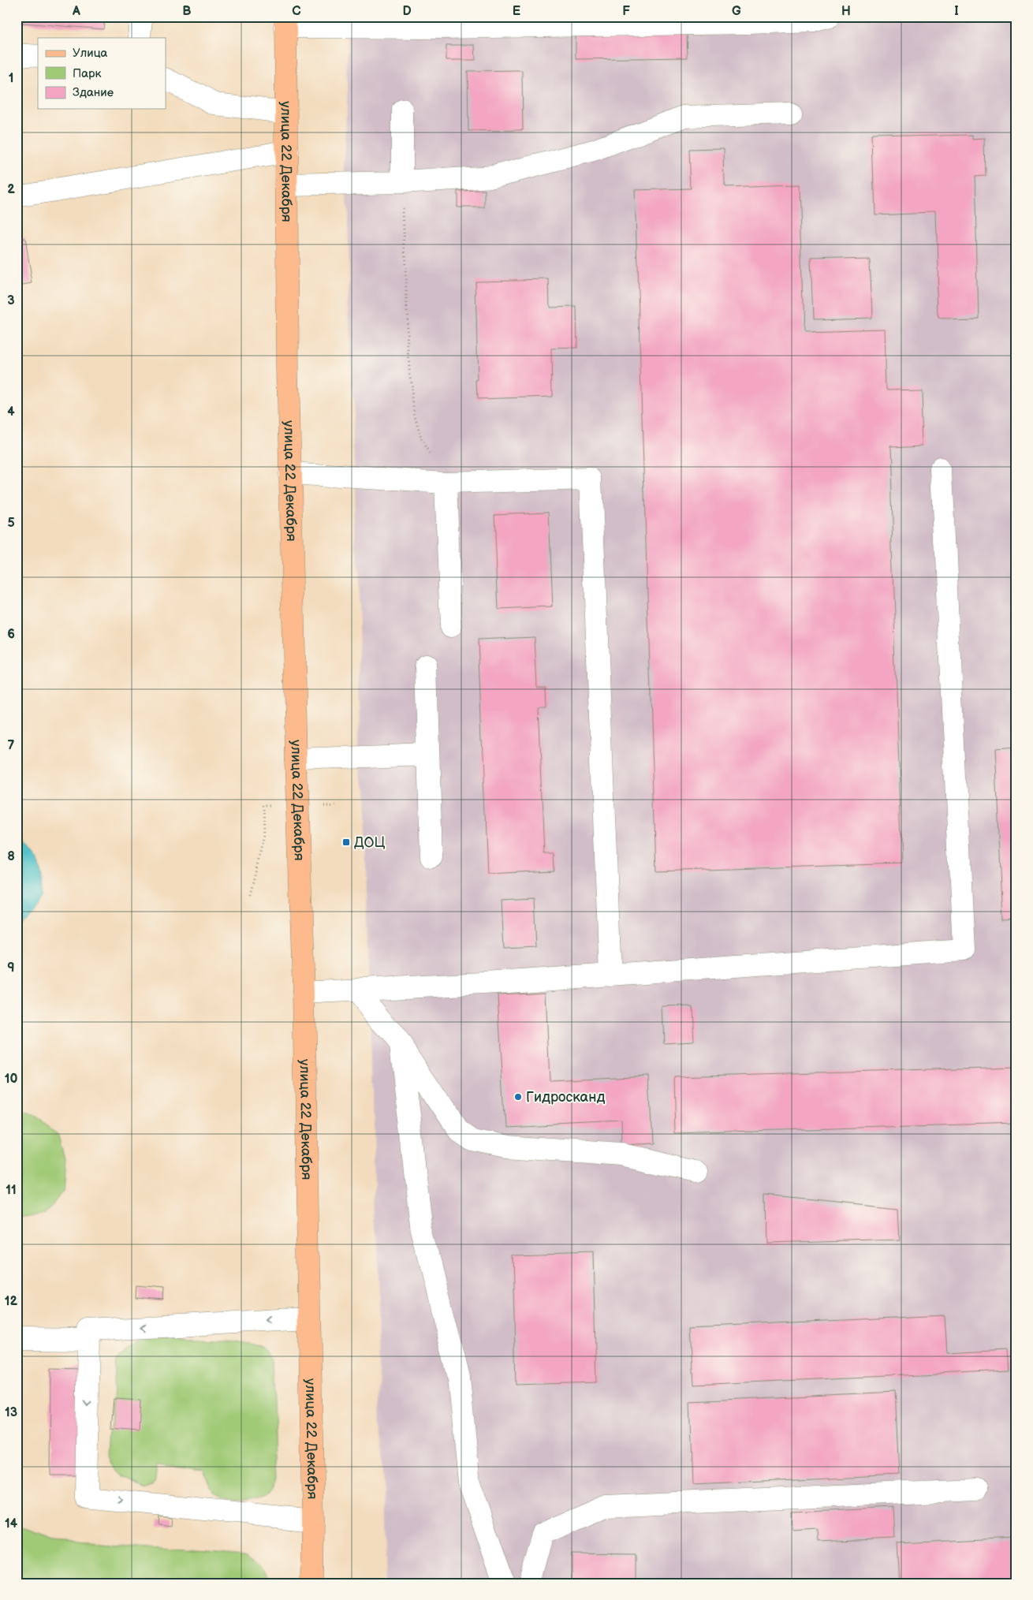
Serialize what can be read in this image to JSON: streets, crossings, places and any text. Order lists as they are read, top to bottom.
{
  "streets": {
    "main road": ["улица 22 Декабря"]
  },
  "places": {
    "transit": ["ДОЦ"],
    "other": ["Гидросканд"]
  },
  "legend": ["Улица", "Парк", "Здание"],
  "grid": {
    "columns": [
      "A",
      "B",
      "C",
      "D",
      "E",
      "F",
      "G",
      "H",
      "I"
    ],
    "rows": [
      "1",
      "2",
      "3",
      "4",
      "5",
      "6",
      "7",
      "8",
      "9",
      "10",
      "11",
      "12",
      "13",
      "14"
    ]
  }
}
